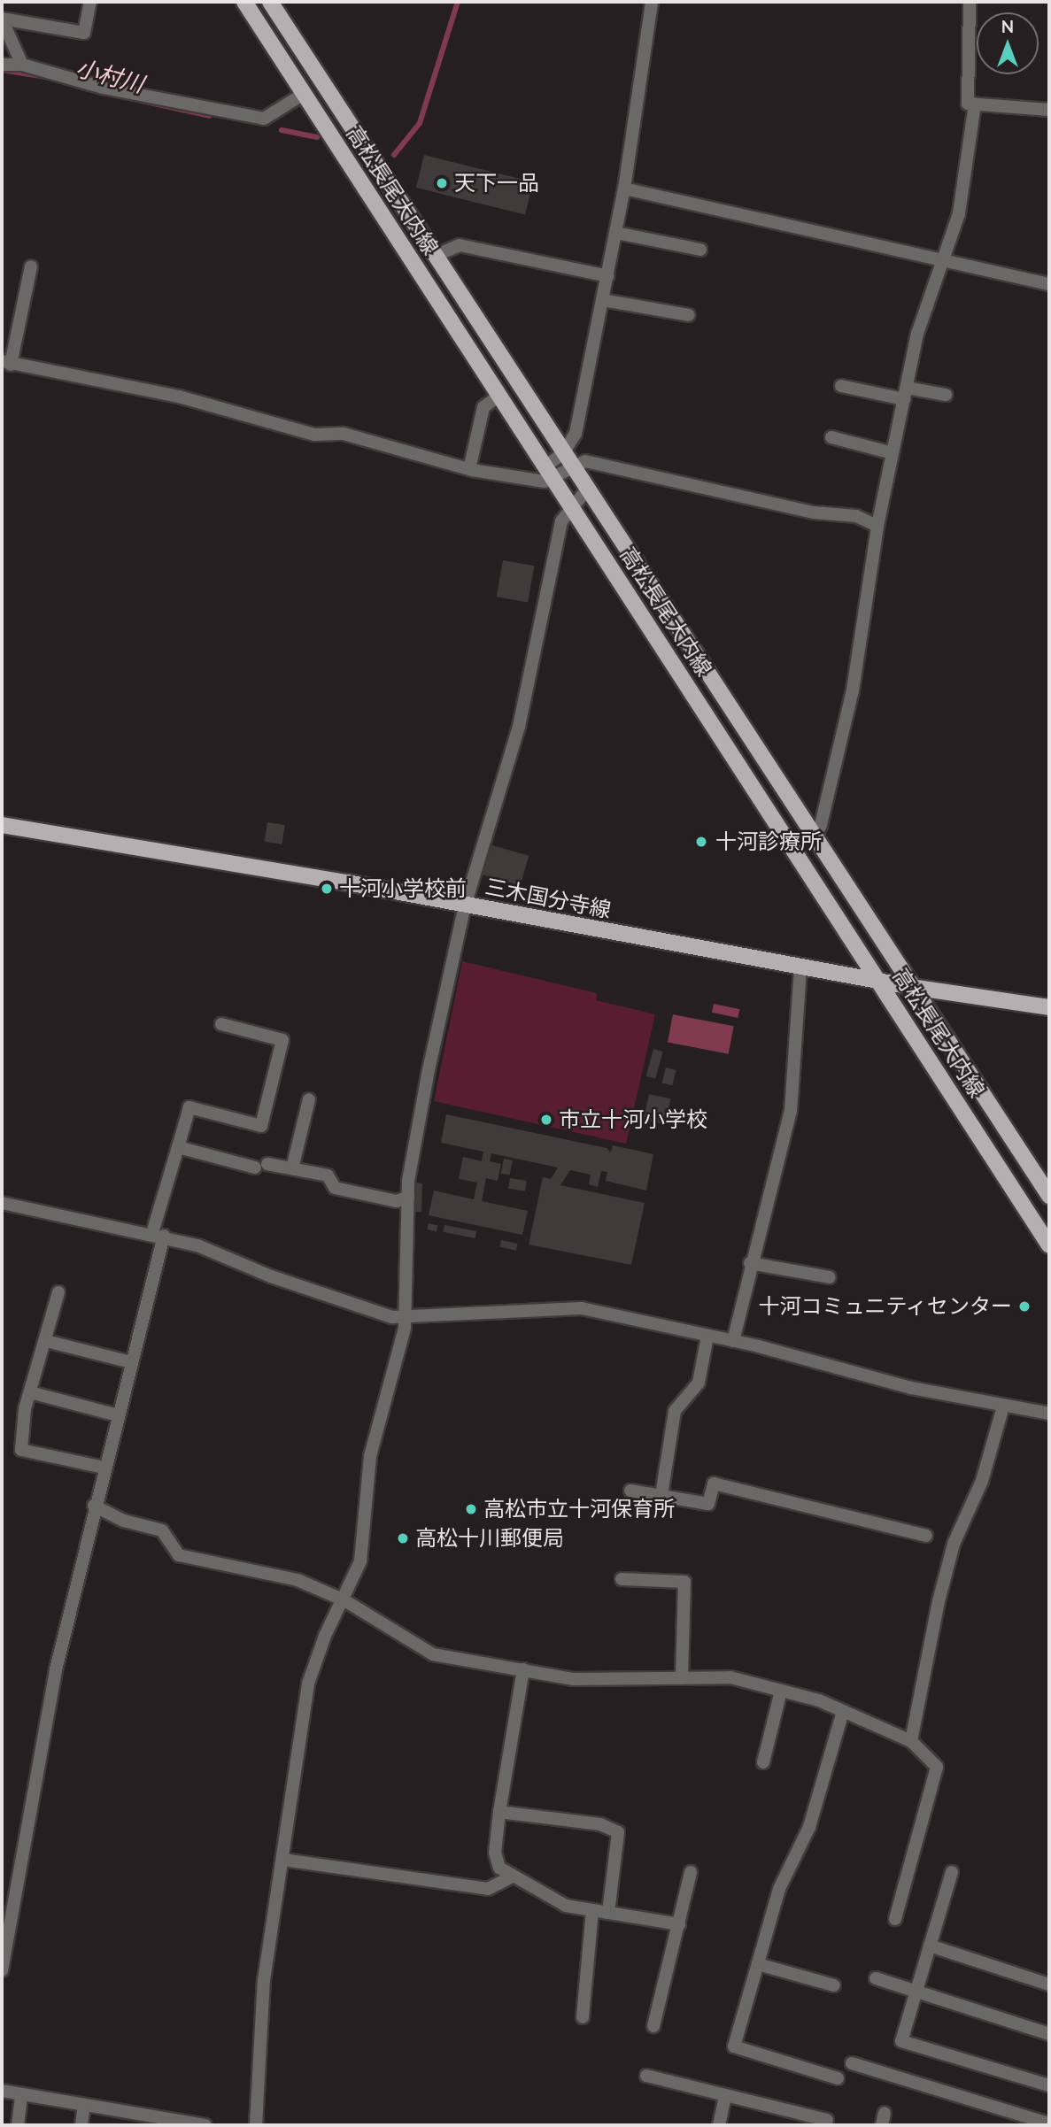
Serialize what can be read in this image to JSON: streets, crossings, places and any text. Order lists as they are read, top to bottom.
{
  "streets": {
    "main road": ["高松長尾大内線", "三木国分寺線"]
  },
  "crossings": [
    ["高松長尾大内線", "三木国分寺線"]
  ],
  "water": ["小村川"],
  "places": [
    "天下一品",
    "十河診療所",
    "十河小学校前",
    "市立十河小学校",
    "十河コミュニティセンター",
    "高松市立十河保育所",
    "高松十川郵便局"
  ],
  "north": "top"
}
